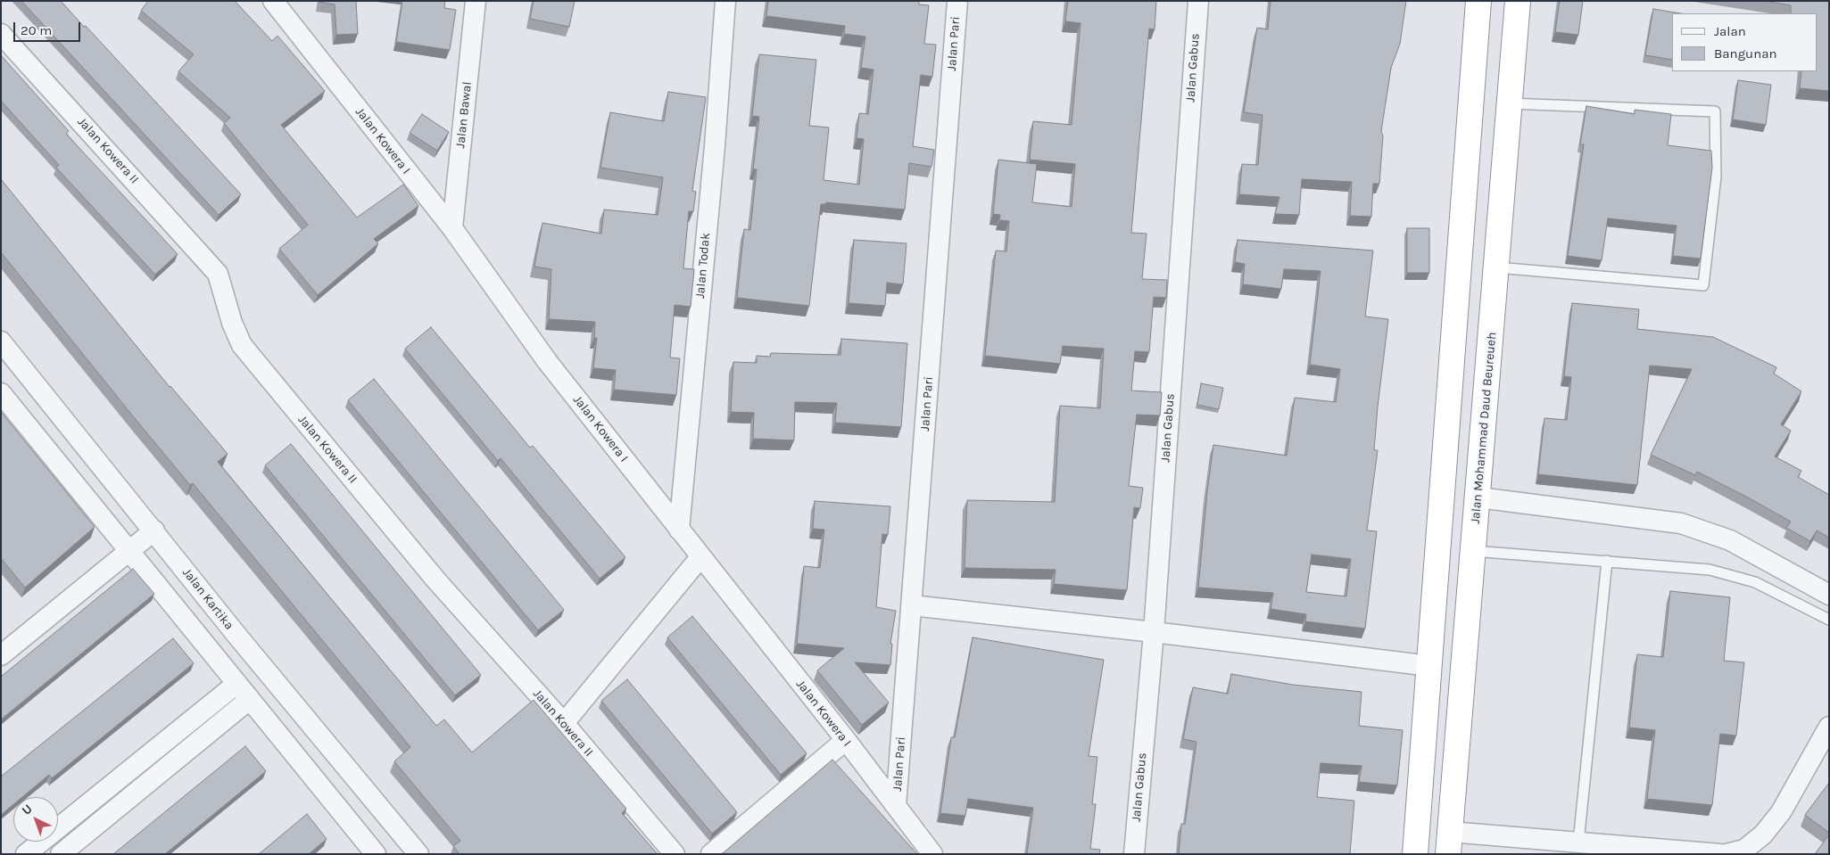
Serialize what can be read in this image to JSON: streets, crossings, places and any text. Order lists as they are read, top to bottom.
{
  "streets": {
    "highway": ["Jalan Mohammad Daud Beureueh"],
    "street": [
      "Jalan Pari",
      "Jalan Gabus",
      "Jalan Bawal",
      "Jalan Kowera I",
      "Jalan Kowera II",
      "Jalan Todak",
      "Jalan Kartika"
    ]
  },
  "crossings": [
    ["Jalan Pari", "Jalan Kowera I"],
    ["Jalan Bawal", "Jalan Kowera I"],
    ["Jalan Kowera I", "Jalan Todak"]
  ],
  "legend": ["Jalan", "Bangunan"],
  "scale_bar": "20 m",
  "north": "top left"
}
